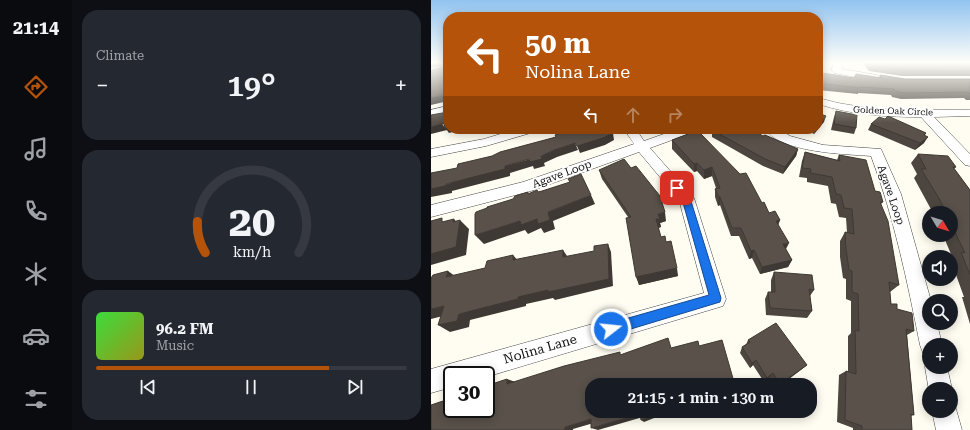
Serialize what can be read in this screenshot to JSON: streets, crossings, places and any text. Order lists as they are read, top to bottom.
{
  "streets": {
    "street": ["Golden Oak Circle", "Agave Loop", "Nolina Lane"]
  },
  "crossings": [
    ["Agave Loop", "Nolina Lane"]
  ],
  "north": "bottom right",
  "page": {
    "tabs": "21:14",
    "tile": "Climate",
    "turn": ["50 m", "Nolina Lane"],
    "heat": ["−", "19°", "+"],
    "map_buttons": ["+", "−"],
    "song": ["96.2 FM", "Music"],
    "limit": "30",
    "trip": "21:15 · 1 min · 130 m",
    "gauge": ["20", "km/h"]
  }
}
